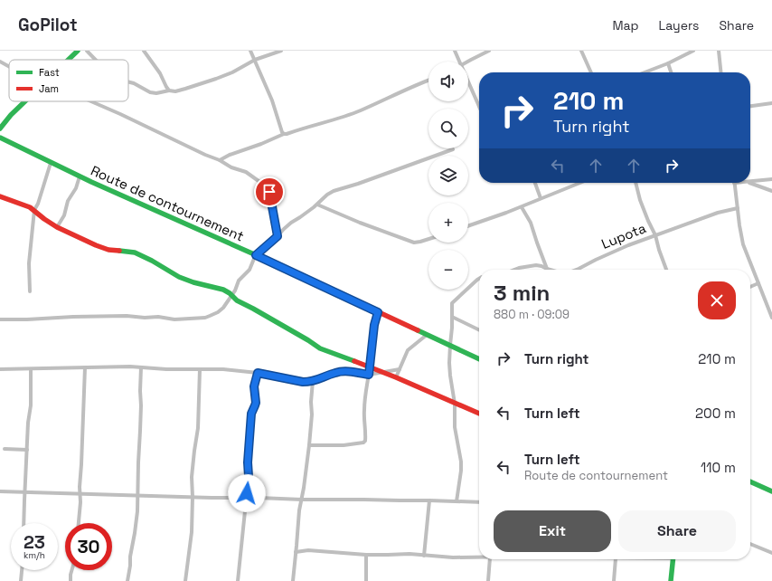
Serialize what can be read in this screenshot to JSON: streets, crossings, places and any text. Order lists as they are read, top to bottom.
{
  "streets": {
    "street": ["Route de contournement", "Lupota"]
  },
  "legend": ["Fast", "Jam"],
  "page": {
    "header": "GoPilot",
    "nav": ["Map", "Layers", "Share"],
    "map_buttons": ["+", "−"],
    "turn": ["210 m", "Turn right"],
    "heading": ["3 min", "880 m · 09:09"],
    "list": [
      {
        "name": "Turn right",
        "value": "210 m"
      },
      {
        "name": "Turn left",
        "value": "200 m"
      },
      {
        "name": "Turn left",
        "note": "Route de contournement",
        "value": "110 m"
      }
    ],
    "buttons": ["Exit", "Share"],
    "speed": "23 km/h",
    "limit": "30"
  }
}
